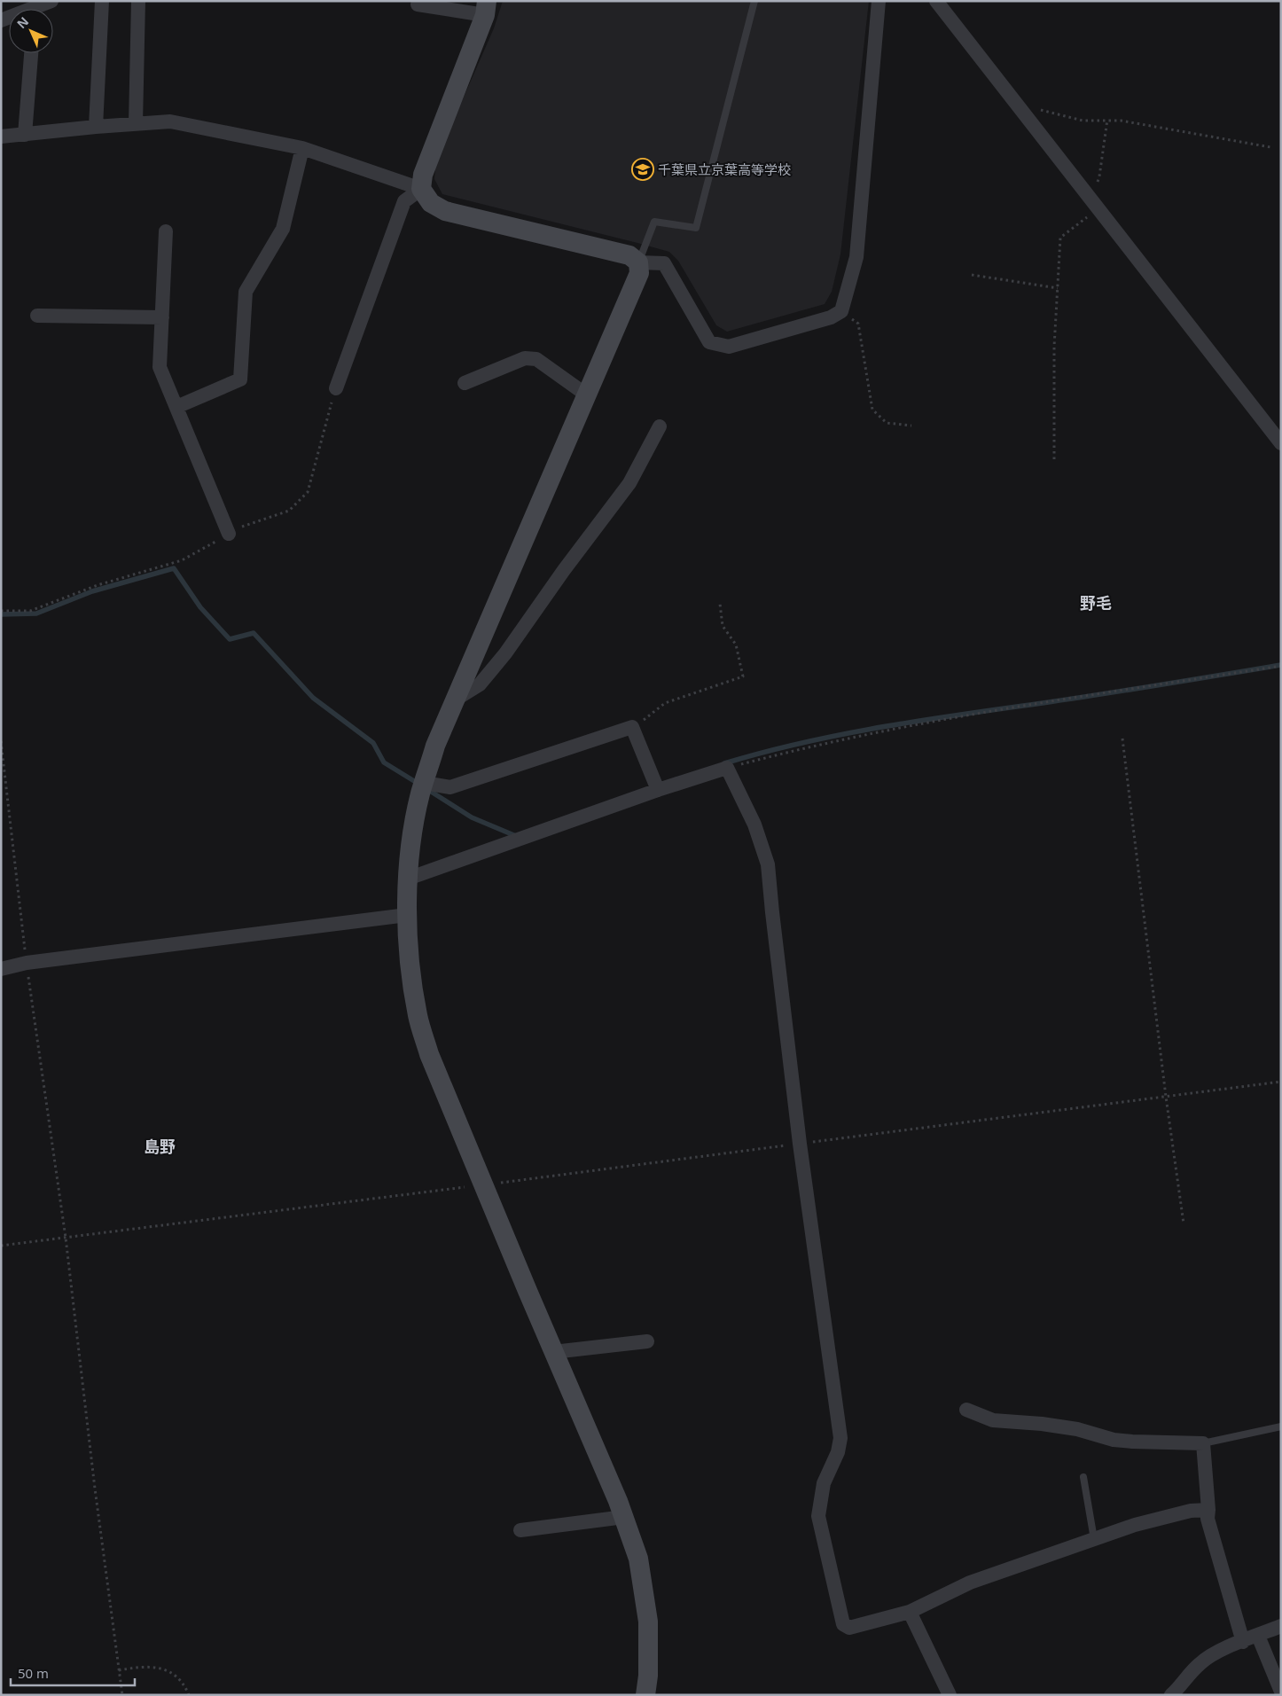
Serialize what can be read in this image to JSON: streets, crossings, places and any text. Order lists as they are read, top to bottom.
{
  "districts": ["野毛", "島野"],
  "places": {
    "school or university": ["千葉県立京葉高等学校"]
  },
  "scale_bar": "50 m",
  "north": "top left"
}
